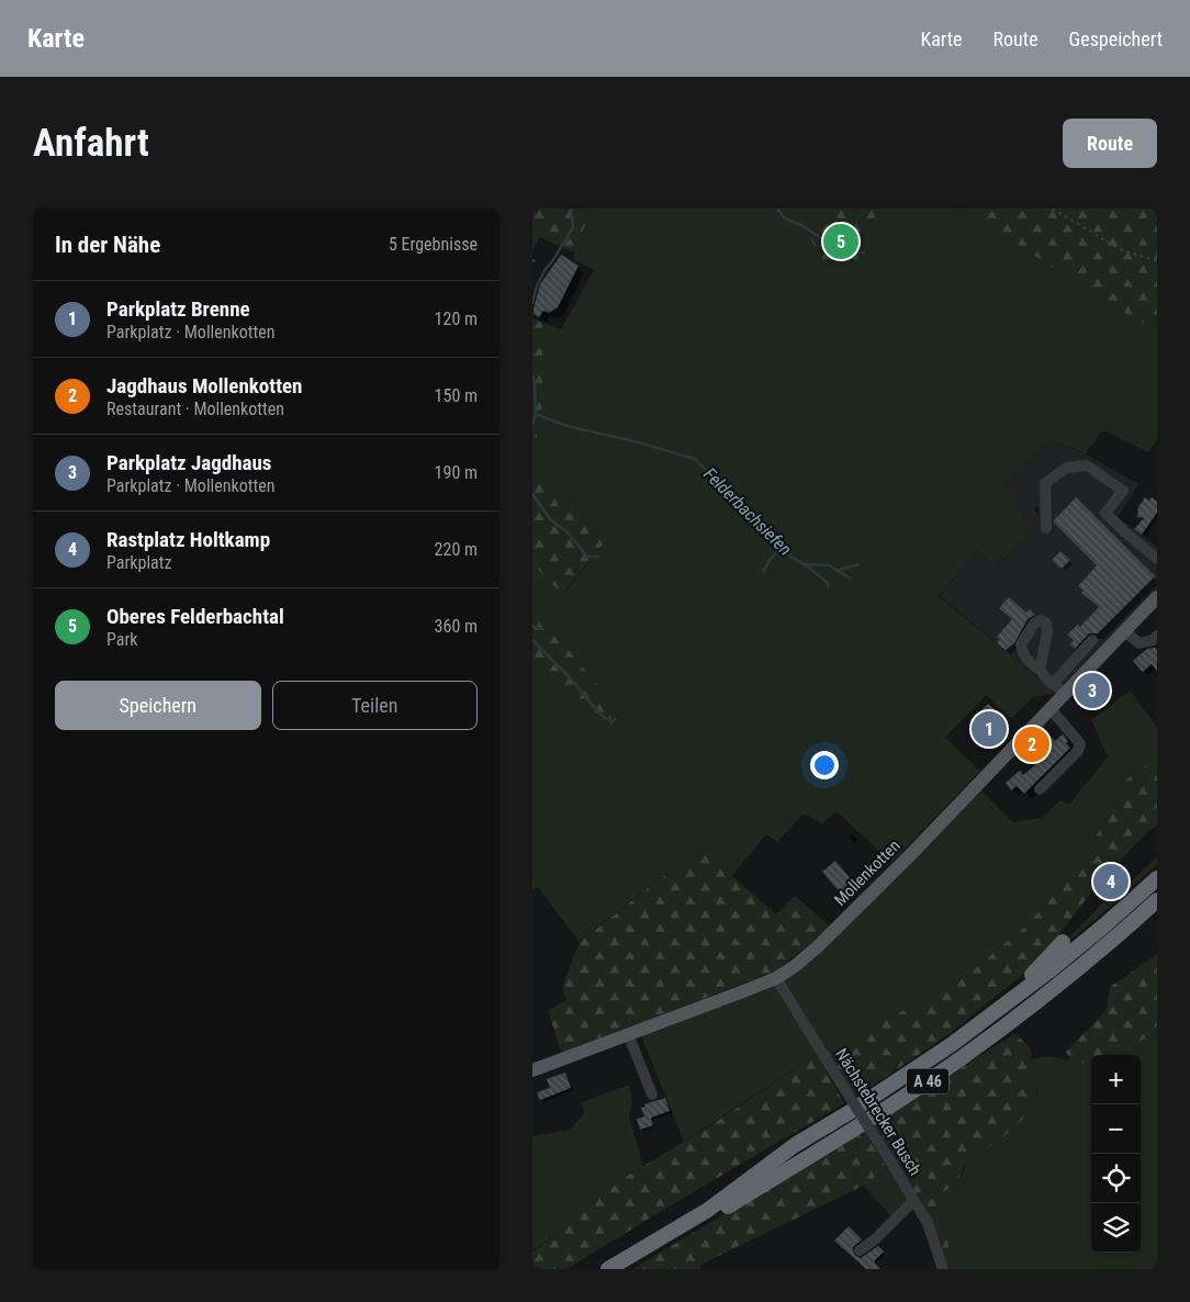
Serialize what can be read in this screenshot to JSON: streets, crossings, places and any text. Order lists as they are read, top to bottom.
{
  "streets": {
    "highway": ["A 46"],
    "main road": ["Mollenkotten"],
    "street": ["Nächstebrecker Busch"]
  },
  "crossings": [
    ["Mollenkotten", "Nächstebrecker Busch"]
  ],
  "water": ["Felderbachsiefen"],
  "page": {
    "header": "Karte",
    "nav": ["Karte", "Route", "Gespeichert"],
    "buttons": [
      "Route",
      ["Speichern", "Teilen"]
    ],
    "title": "Anfahrt",
    "heading": ["In der Nähe", "5 Ergebnisse"],
    "pins": [
      "5",
      "3",
      "1",
      "2",
      "4"
    ],
    "list": [
      {
        "mark": "1",
        "name": "Parkplatz Brenne",
        "note": "Parkplatz · Mollenkotten",
        "value": "120 m"
      },
      {
        "mark": "2",
        "name": "Jagdhaus Mollenkotten",
        "note": "Restaurant · Mollenkotten",
        "value": "150 m"
      },
      {
        "mark": "3",
        "name": "Parkplatz Jagdhaus",
        "note": "Parkplatz · Mollenkotten",
        "value": "190 m"
      },
      {
        "mark": "4",
        "name": "Rastplatz Holtkamp",
        "note": "Parkplatz",
        "value": "220 m"
      },
      {
        "mark": "5",
        "name": "Oberes Felderbachtal",
        "note": "Park",
        "value": "360 m"
      }
    ],
    "map_buttons": ["+", "−"]
  }
}
